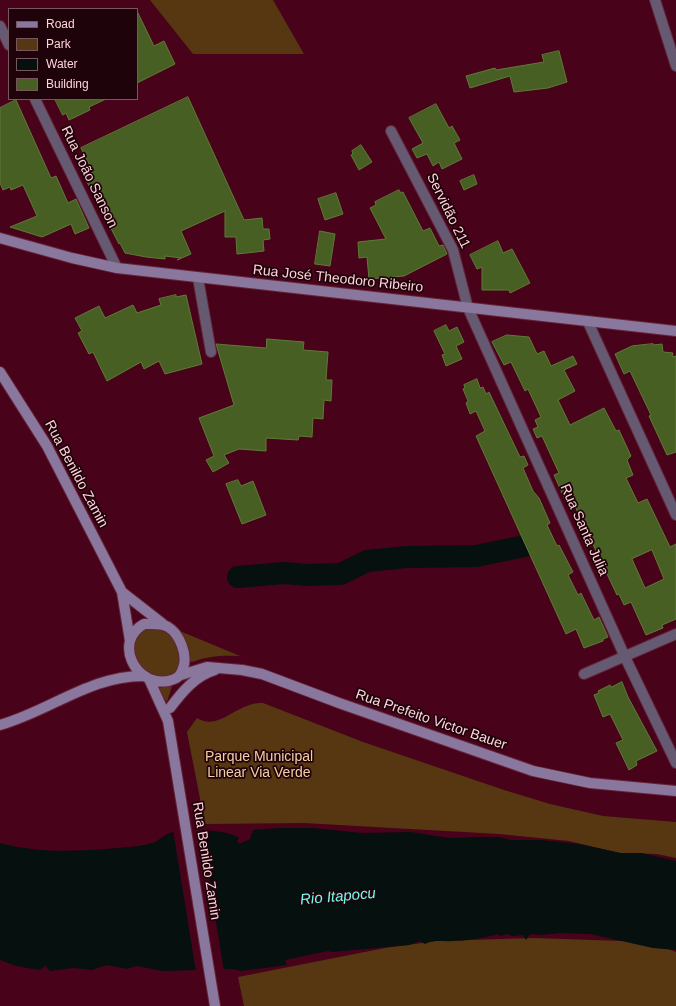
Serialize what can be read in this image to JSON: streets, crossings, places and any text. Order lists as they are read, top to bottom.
{
  "streets": {
    "main road": ["Rua José Theodoro Ribeiro", "Rua Benildo Zamin", "Rua Prefeito Victor Bauer"],
    "street": ["Rua João Sanson", "Servidão 211", "Rua Santa Julia"]
  },
  "crossings": [
    ["Rua João Sanson", "Rua José Theodoro Ribeiro"],
    ["Servidão 211", "Rua José Theodoro Ribeiro"],
    ["Servidão 211", "Rua Santa Julia"],
    ["Rua José Theodoro Ribeiro", "Rua Santa Julia"],
    ["Rua Benildo Zamin", "Rua Prefeito Victor Bauer"]
  ],
  "water": ["Rio Itapocu"],
  "parks": ["Parque Municipal Linear Via Verde"],
  "legend": [
    "Road",
    "Park",
    "Water",
    "Building"
  ]
}
